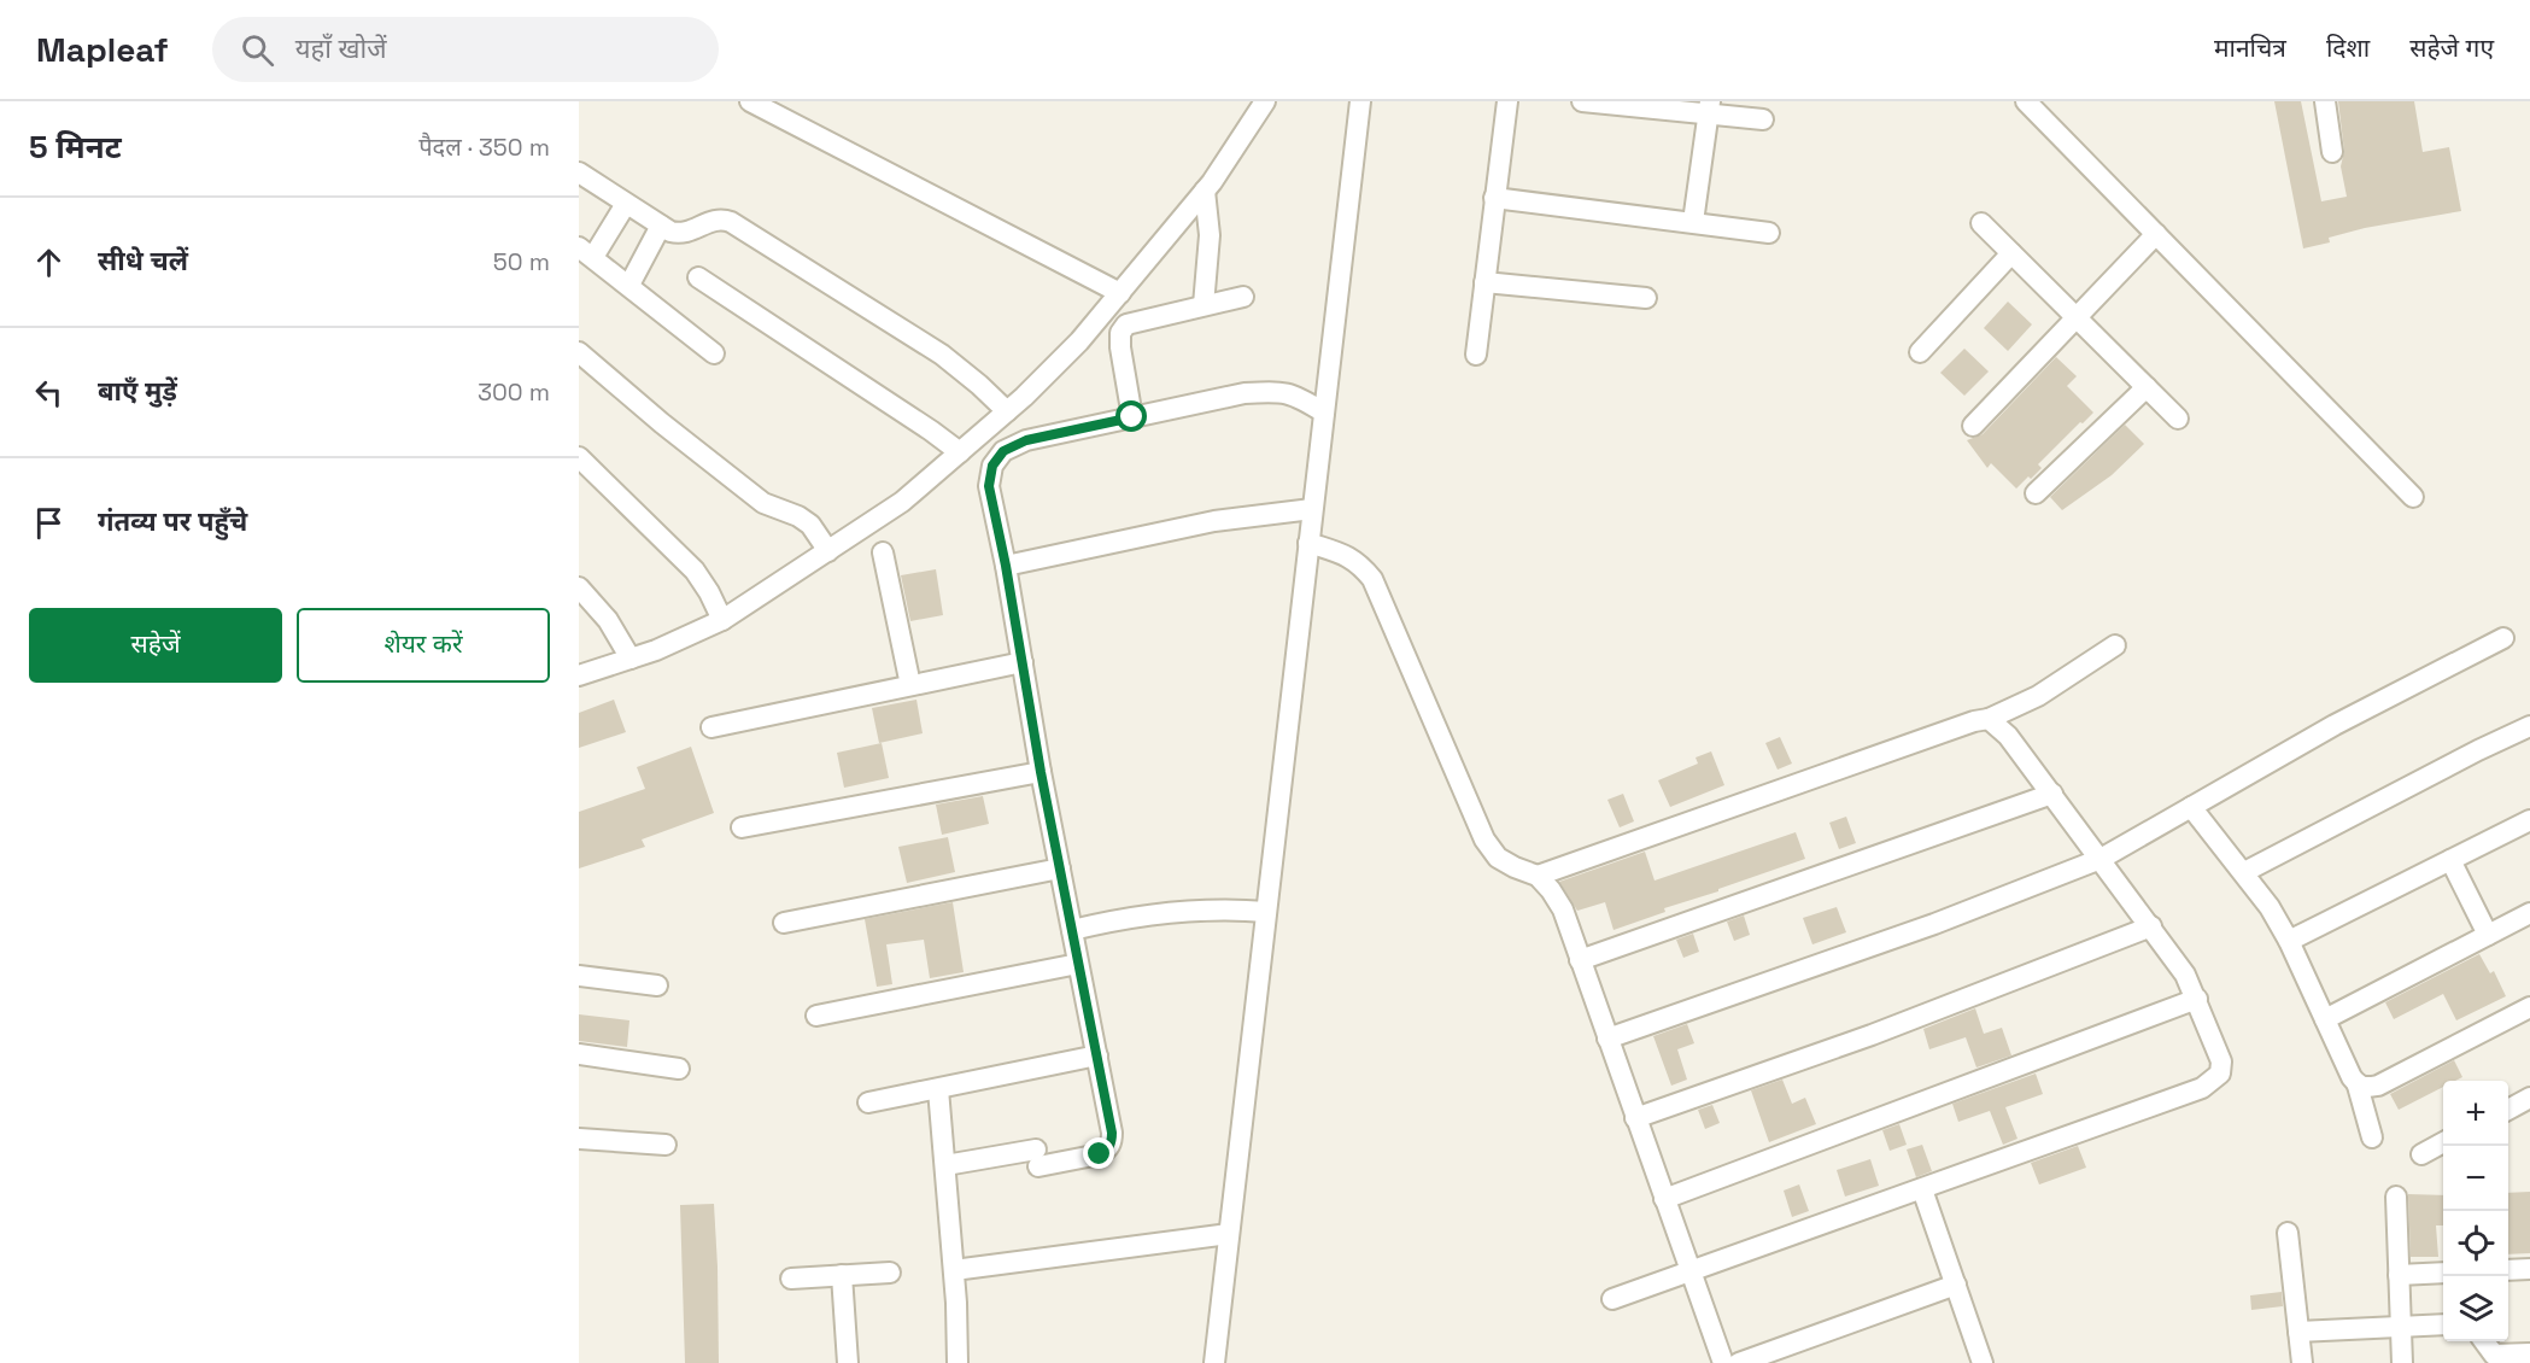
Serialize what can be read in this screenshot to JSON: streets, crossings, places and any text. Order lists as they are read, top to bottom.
{
  "page": {
    "header": "Mapleaf",
    "search": "यहाँ खोजें",
    "nav": ["मानचित्र", "दिशा", "सहेजे गए"],
    "heading": ["5 मिनट", "पैदल · 350 m"],
    "list": [
      ["सीधे चलें", "50 m"],
      ["बाएँ मुड़ें", "300 m"],
      "गंतव्य पर पहुँचे"
    ],
    "buttons": ["सहेजें", "शेयर करें"],
    "map_buttons": ["+", "−"]
  }
}
